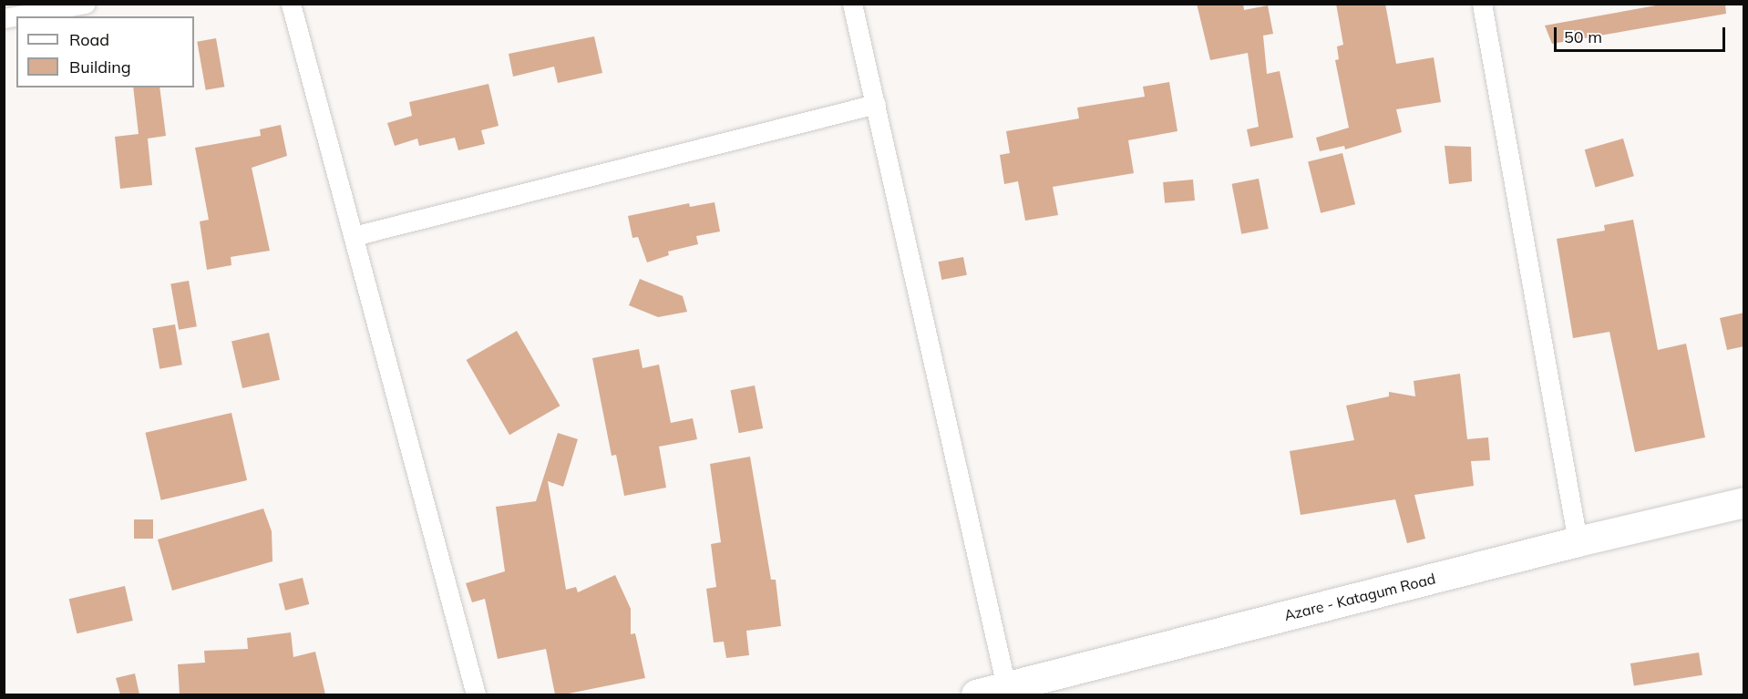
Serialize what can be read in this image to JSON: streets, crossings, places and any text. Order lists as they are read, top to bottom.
{
  "streets": {
    "main road": ["Azare - Katagum Road"]
  },
  "legend": ["Road", "Building"],
  "scale_bar": "50 m"
}
